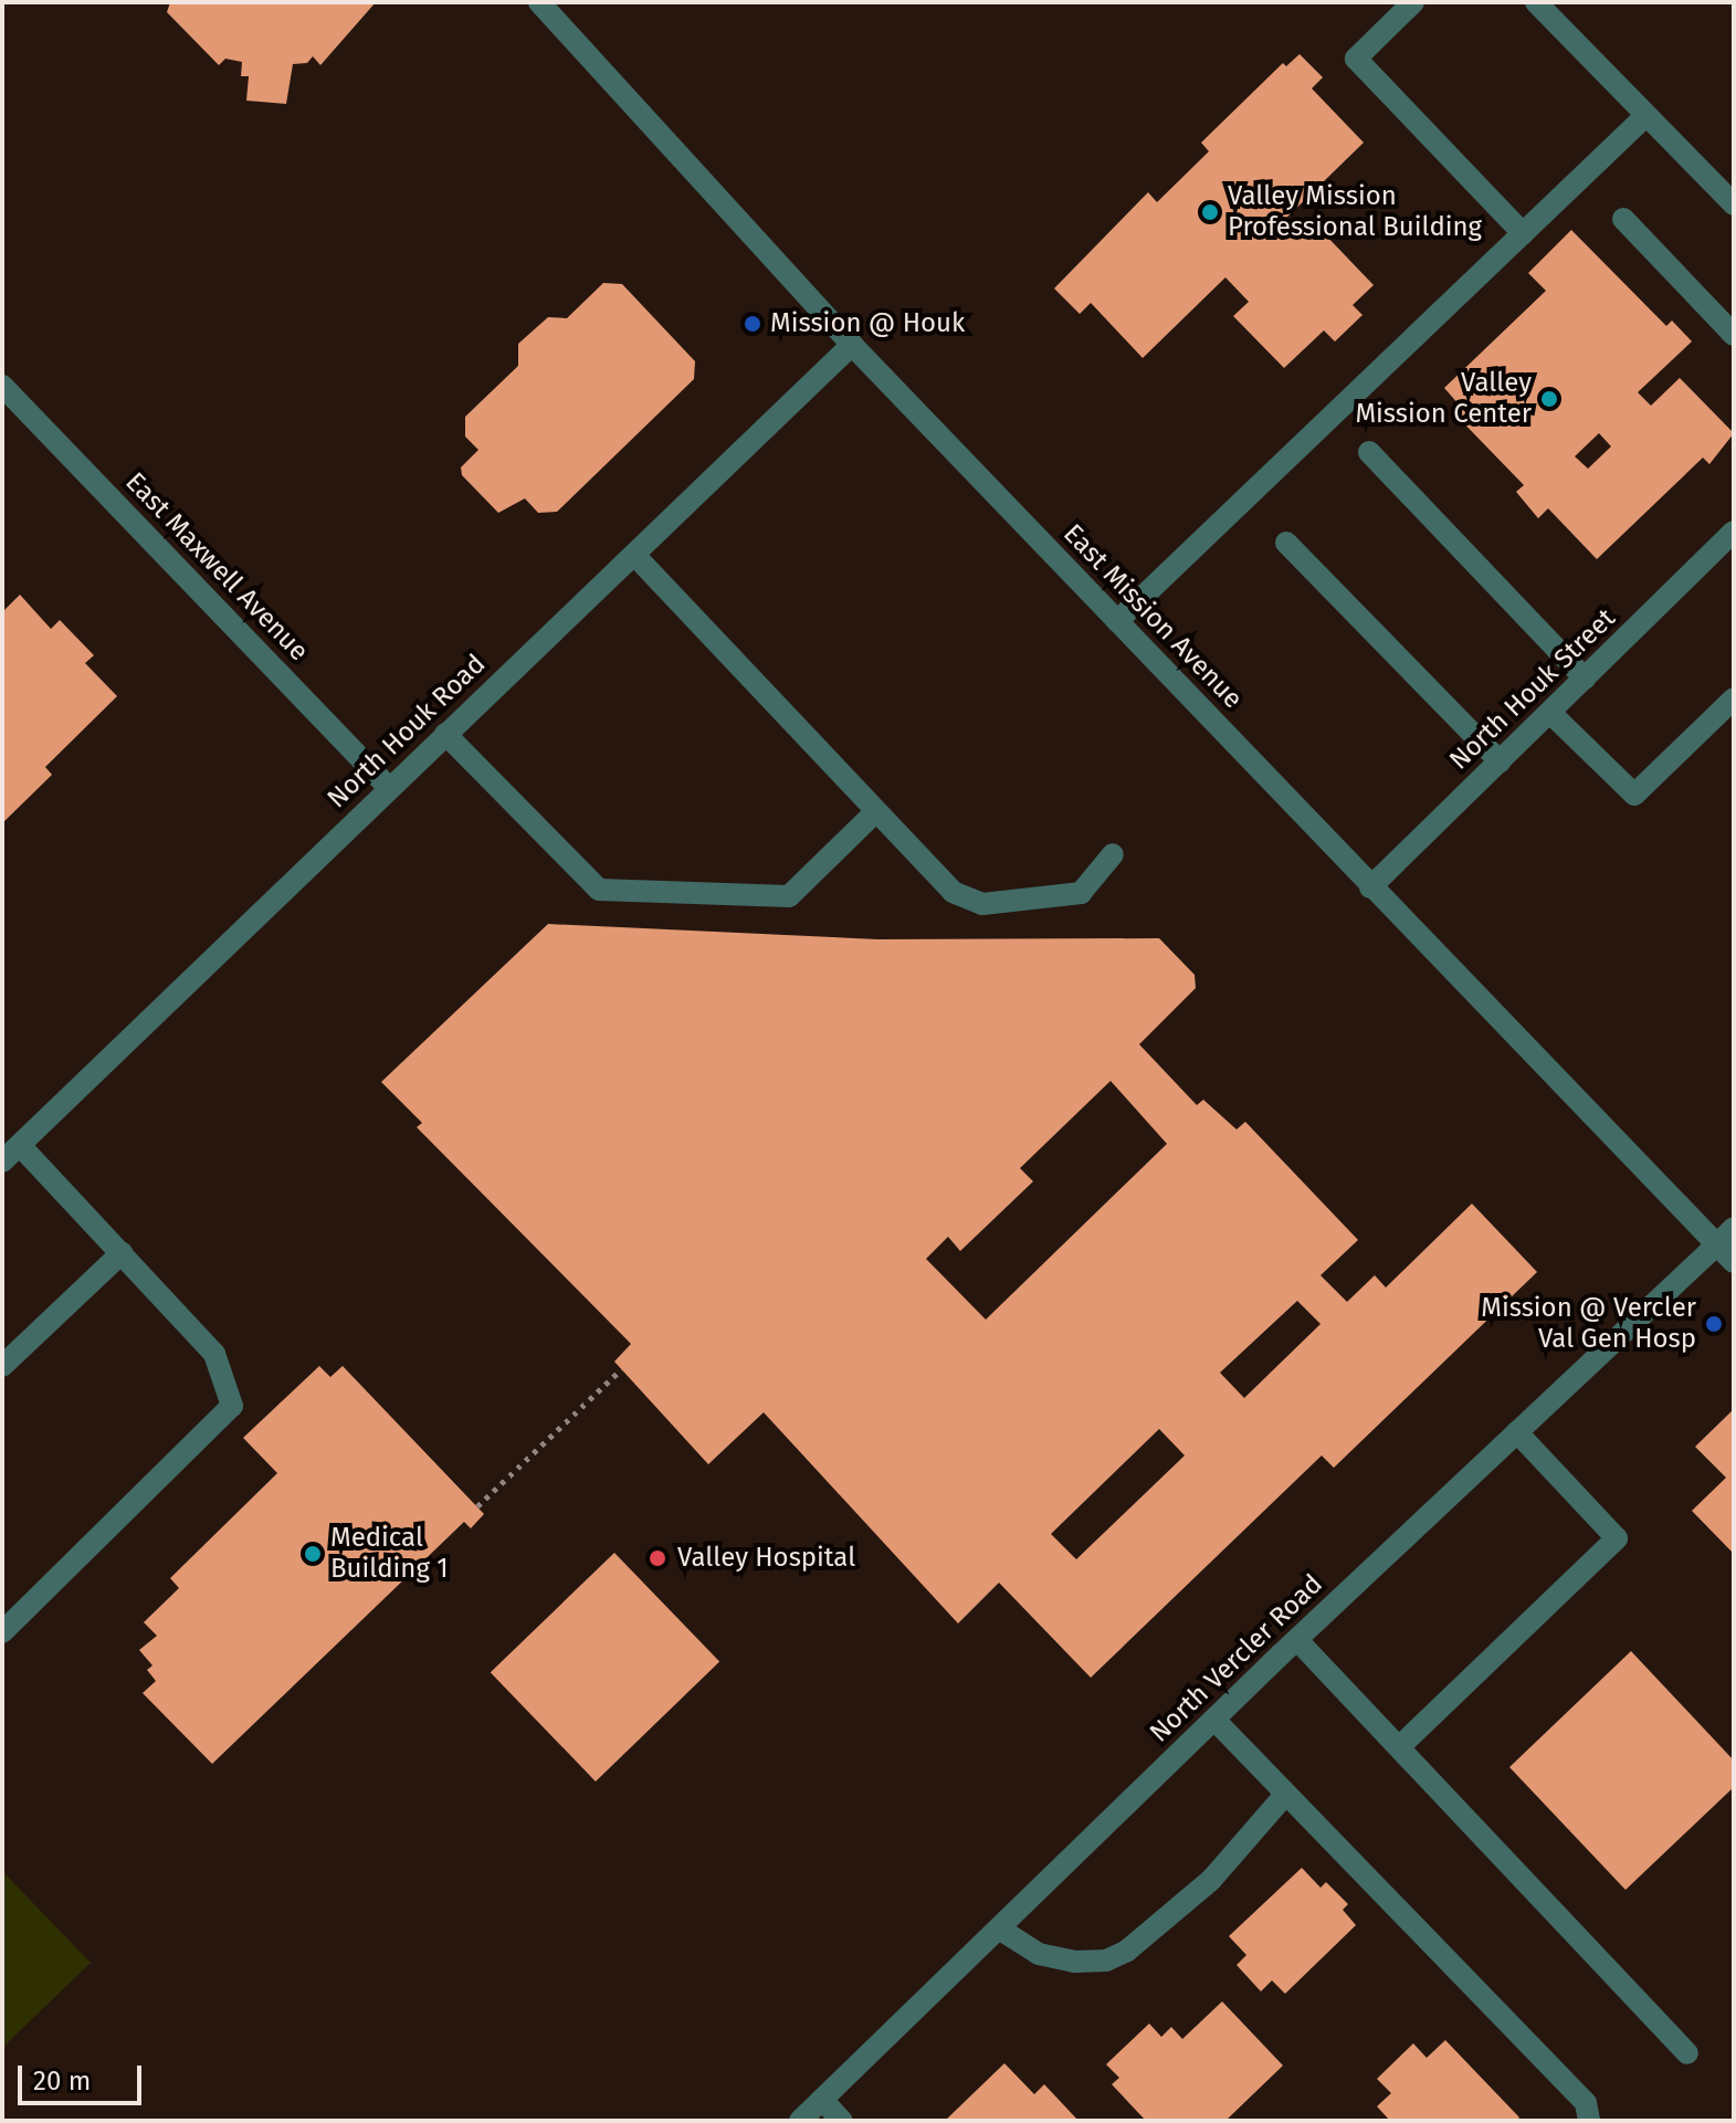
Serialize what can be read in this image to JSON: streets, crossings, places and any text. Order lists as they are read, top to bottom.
{
  "streets": {
    "street": [
      "East Maxwell Avenue",
      "East Mission Avenue",
      "North Houk Street",
      "North Houk Road",
      "North Vercler Road"
    ]
  },
  "crossings": [
    ["East Maxwell Avenue", "North Houk Road"],
    ["East Mission Avenue", "North Houk Street"],
    ["East Mission Avenue", "North Houk Road"],
    ["East Mission Avenue", "North Vercler Road"]
  ],
  "places": [
    "Valley Mission Professional Building",
    "Mission @ Houk",
    "Valley Mission Center",
    "Mission @ Vercler Val Gen Hosp",
    "Medical Building 1",
    "Valley Hospital"
  ],
  "scale_bar": "20 m"
}
